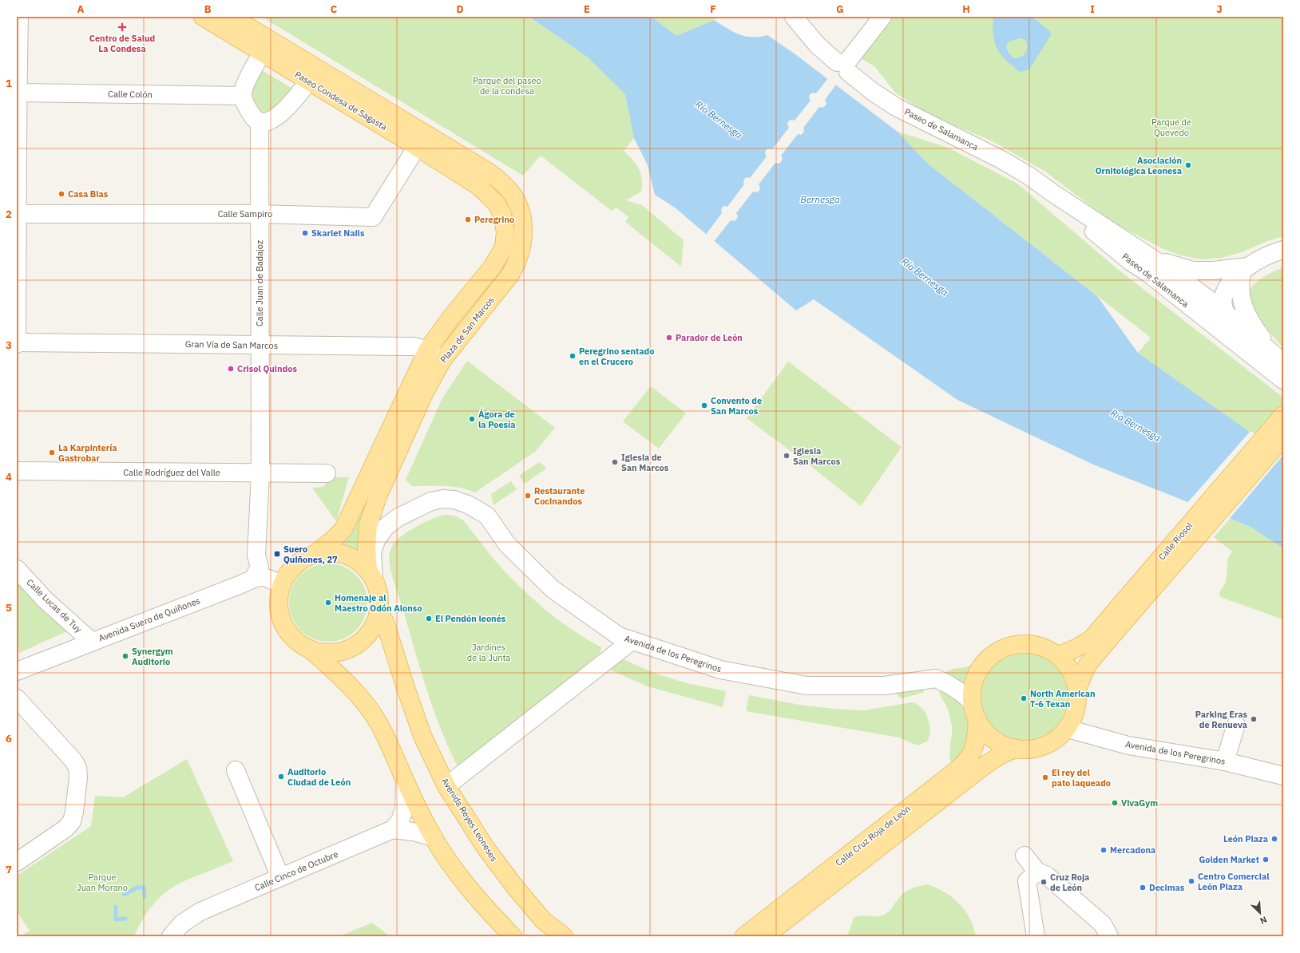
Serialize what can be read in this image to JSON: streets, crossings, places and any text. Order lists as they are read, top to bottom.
{
  "streets": {
    "main road": [
      "Paseo Condesa de Sagasta",
      "Plaza de San Marcos",
      "Calle Riosol",
      "Avenida Reyes Leoneses",
      "Calle Cruz Roja de León"
    ],
    "street": [
      "Calle Colón",
      "Paseo de Salamanca",
      "Calle Sampiro",
      "Calle Juan de Badajoz",
      "Gran Vía de San Marcos",
      "Calle Rodríguez del Valle",
      "Calle Lucas de Tuy",
      "Avenida Suero de Quiñones",
      "Avenida de los Peregrinos",
      "Calle Cinco de Octubre"
    ]
  },
  "crossings": [
    ["Paseo Condesa de Sagasta", "Calle Sampiro"],
    ["Paseo Condesa de Sagasta", "Plaza de San Marcos"],
    ["Calle Sampiro", "Calle Juan de Badajoz"],
    ["Calle Juan de Badajoz", "Gran Vía de San Marcos"],
    ["Calle Juan de Badajoz", "Calle Rodríguez del Valle"],
    ["Calle Juan de Badajoz", "Avenida Suero de Quiñones"],
    ["Plaza de San Marcos", "Gran Vía de San Marcos"],
    ["Plaza de San Marcos", "Avenida de los Peregrinos"],
    ["Plaza de San Marcos", "Avenida Reyes Leoneses"],
    ["Calle Riosol", "Avenida de los Peregrinos"],
    ["Calle Riosol", "Calle Cruz Roja de León"],
    ["Calle Lucas de Tuy", "Avenida Suero de Quiñones"],
    ["Avenida de los Peregrinos", "Avenida Reyes Leoneses"],
    ["Avenida de los Peregrinos", "Calle Cruz Roja de León"]
  ],
  "water": ["Río Bernesga", "Bernesga"],
  "parks": [
    "Parque del paseo de la condesa",
    "Parque de Quevedo",
    "Jardines de la Junta",
    "Parque Juan Morano"
  ],
  "places": {
    "health": ["Centro de Salud La Condesa"],
    "other": [
      "Asociación Ornitológica Leonesa",
      "Casa Blas",
      "Peregrino",
      "Skarlet Nails",
      "Parador de León",
      "Peregrino sentado en el Crucero",
      "Crisol Quindos",
      "Convento de San Marcos",
      "Ágora de la Poesía",
      "La Karpintería Gastrobar",
      "Iglesia San Marcos",
      "Iglesia de San Marcos",
      "Restaurante Cocinandos",
      "Homenaje al Maestro Odón Alonso",
      "El Pendón leonés",
      "Synergym Auditorio",
      "North American T-6 Texan",
      "Parking Eras de Renueva",
      "Auditorio Ciudad de León",
      "El rey del pato laqueado",
      "VivaGym",
      "León Plaza",
      "Mercadona",
      "Golden Market",
      "Centro Comercial León Plaza",
      "Cruz Roja de León",
      "Decimas"
    ],
    "transit": ["Suero Quiñones, 27"]
  },
  "north": "bottom right",
  "grid": {
    "columns": [
      "A",
      "B",
      "C",
      "D",
      "E",
      "F",
      "G",
      "H",
      "I",
      "J"
    ],
    "rows": [
      "1",
      "2",
      "3",
      "4",
      "5",
      "6",
      "7"
    ]
  }
}
